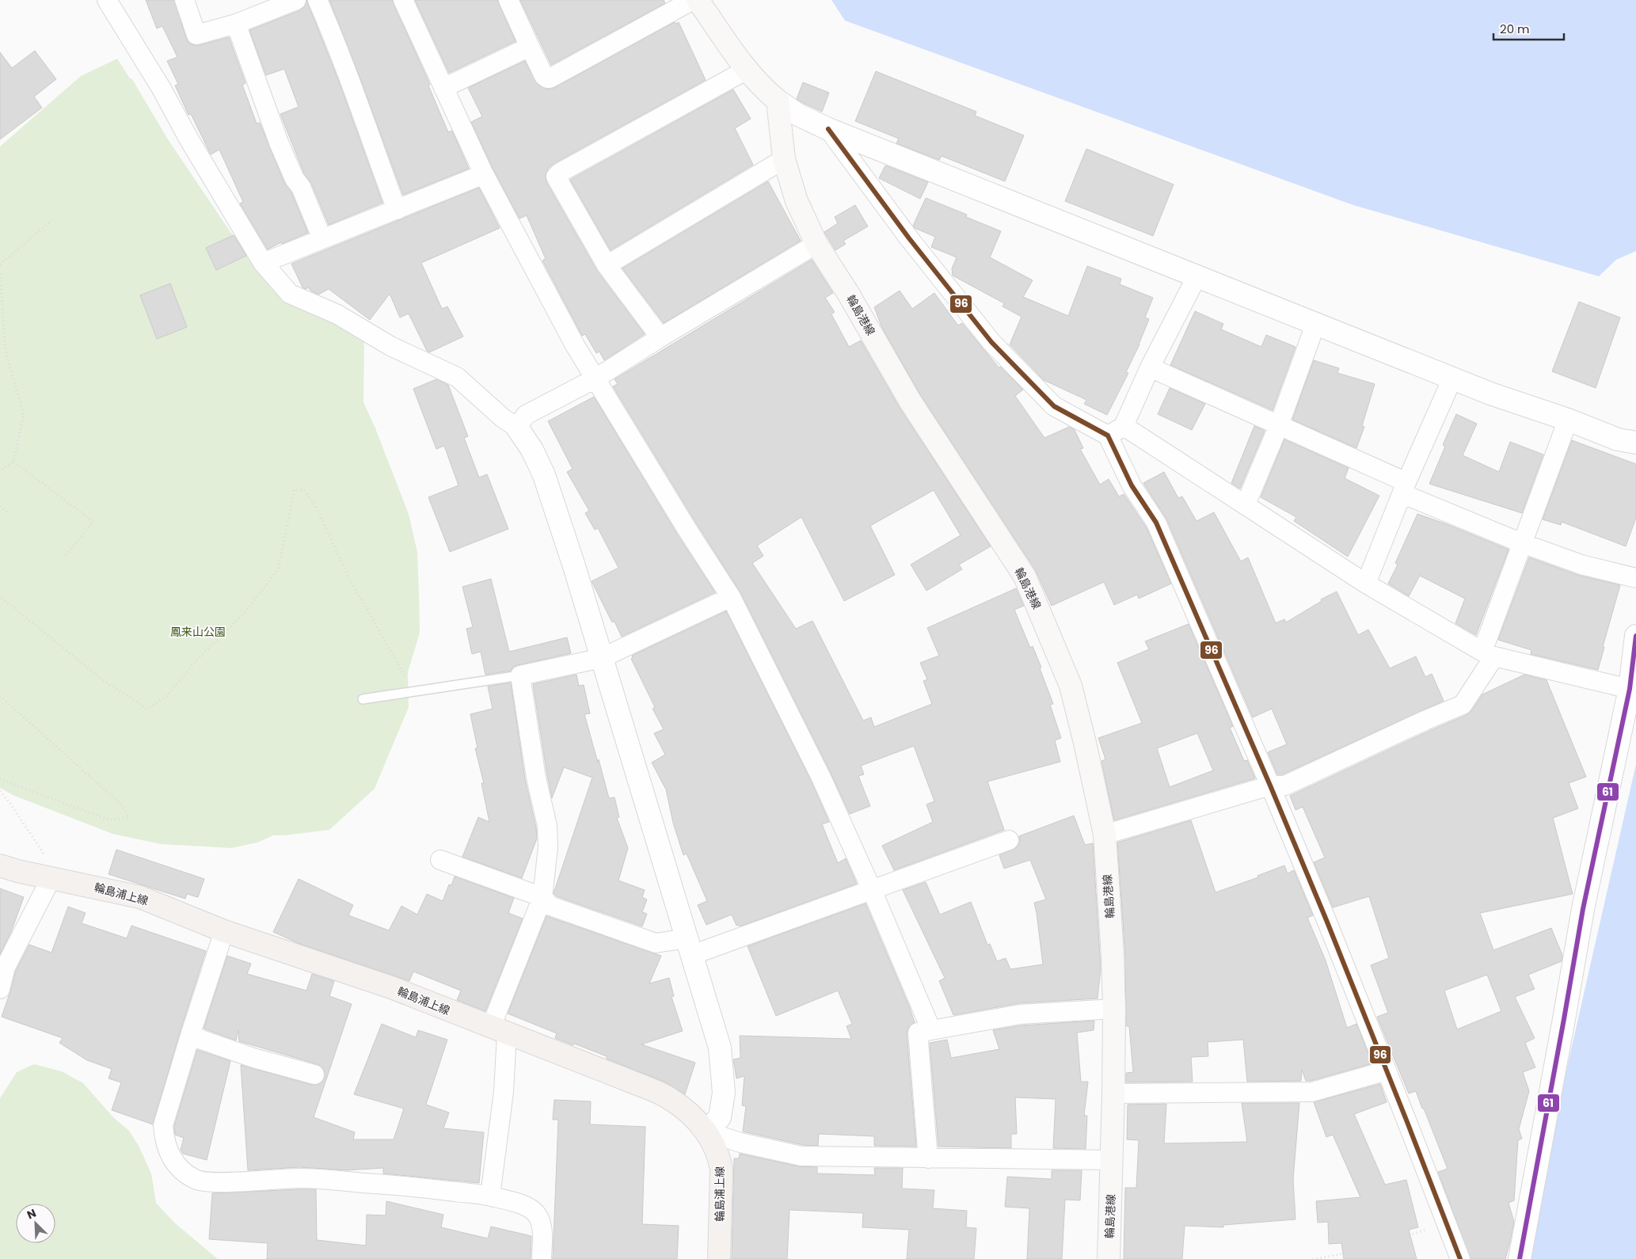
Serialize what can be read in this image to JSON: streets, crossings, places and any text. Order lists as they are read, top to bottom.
{
  "streets": {
    "main road": ["輪島港線", "輪島浦上線"]
  },
  "parks": ["鳳来山公園"],
  "lines": ["transit line 96", "transit line 61"],
  "scale_bar": "20 m",
  "north": "top left"
}
